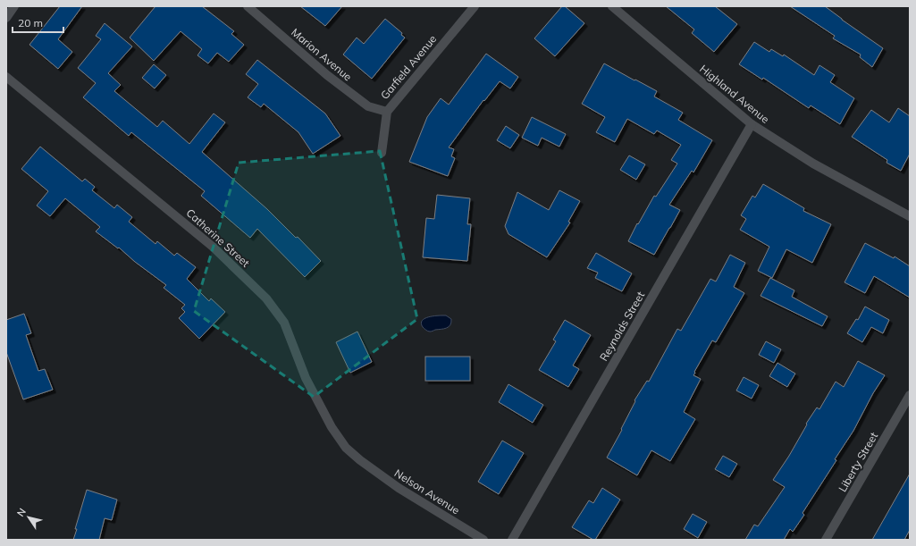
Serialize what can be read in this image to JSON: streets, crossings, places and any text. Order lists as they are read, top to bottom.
{
  "streets": {
    "street": [
      "Marion Avenue",
      "Garfield Avenue",
      "Highland Avenue",
      "Catherine Street",
      "Reynolds Street",
      "Liberty Street",
      "Nelson Avenue"
    ]
  },
  "crossings": [
    ["Marion Avenue", "Garfield Avenue"],
    ["Highland Avenue", "Reynolds Street"],
    ["Catherine Street", "Nelson Avenue"]
  ],
  "scale_bar": "20 m",
  "north": "top left"
}
